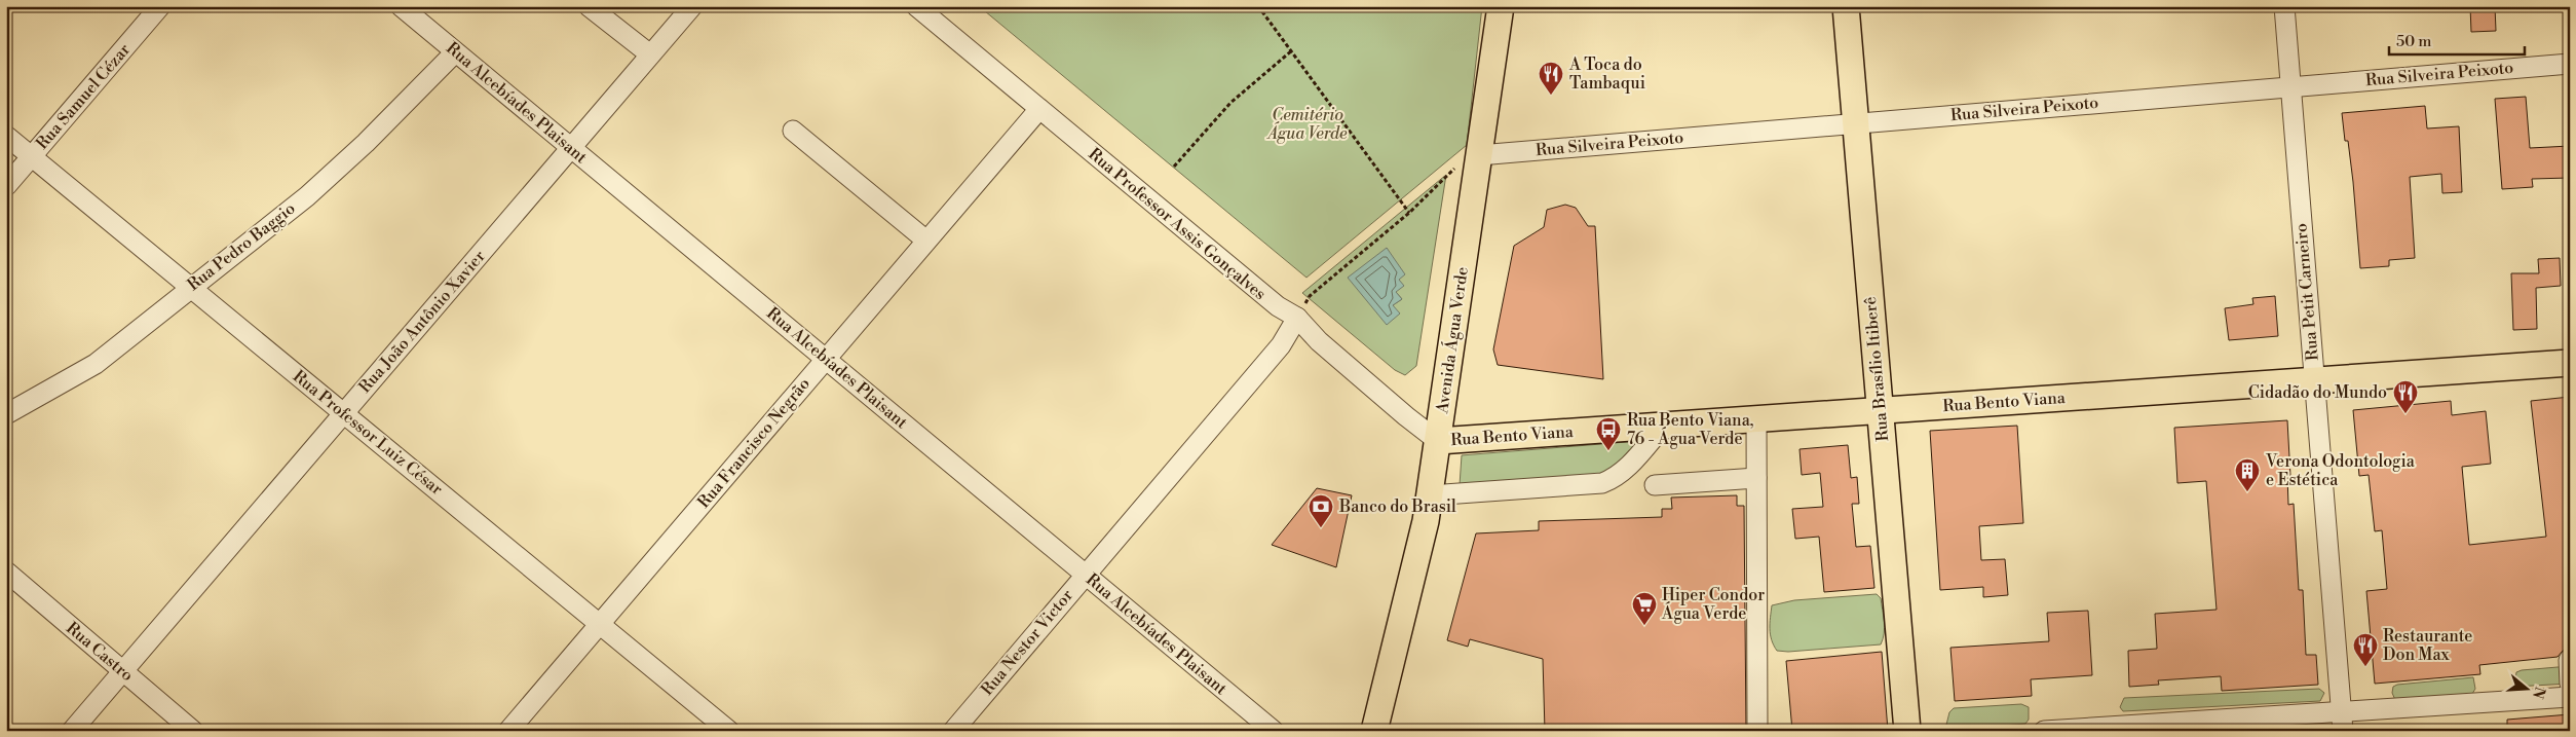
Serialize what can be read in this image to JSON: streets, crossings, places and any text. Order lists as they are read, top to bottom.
{
  "streets": {
    "main road": ["Avenida Água Verde", "Rua Brasílio Itiberê", "Rua Bento Viana"],
    "street": [
      "Rua Silveira Peixoto",
      "Rua Samuel Cézar",
      "Rua Alcebíades Plaisant",
      "Rua Professor Assis Gonçalves",
      "Rua Pedro Baggio",
      "Rua Petit Carneiro",
      "Rua João Antônio Xavier",
      "Rua Professor Luiz César",
      "Rua Francisco Negrão",
      "Rua Nestor Victor",
      "Rua Castro"
    ]
  },
  "crossings": [
    ["Rua Silveira Peixoto", "Rua Petit Carneiro"],
    ["Rua Silveira Peixoto", "Avenida Água Verde"],
    ["Rua Silveira Peixoto", "Rua Brasílio Itiberê"],
    ["Rua Samuel Cézar", "Rua Professor Luiz César"],
    ["Rua Alcebíades Plaisant", "Rua Pedro Baggio"],
    ["Rua Alcebíades Plaisant", "Rua João Antônio Xavier"],
    ["Rua Alcebíades Plaisant", "Rua Francisco Negrão"],
    ["Rua Alcebíades Plaisant", "Rua Nestor Victor"],
    ["Rua Professor Assis Gonçalves", "Avenida Água Verde"],
    ["Rua Professor Assis Gonçalves", "Rua Bento Viana"],
    ["Rua Professor Assis Gonçalves", "Rua Francisco Negrão"],
    ["Rua Professor Assis Gonçalves", "Rua Nestor Victor"],
    ["Rua Pedro Baggio", "Rua Professor Luiz César"],
    ["Rua Petit Carneiro", "Rua Bento Viana"],
    ["Rua João Antônio Xavier", "Rua Professor Luiz César"],
    ["Rua João Antônio Xavier", "Rua Castro"],
    ["Avenida Água Verde", "Rua Bento Viana"],
    ["Rua Brasílio Itiberê", "Rua Bento Viana"],
    ["Rua Professor Luiz César", "Rua Francisco Negrão"]
  ],
  "parks": ["Cemitério Água Verde"],
  "places": {
    "restaurant": ["A Toca do Tambaqui", "Cidadão do Mundo", "Restaurante Don Max"],
    "bus stop": ["Rua Bento Viana, 76 - Água Verde"],
    "building": ["Verona Odontologia e Estética"],
    "bank": ["Banco do Brasil"],
    "supermarket": ["Hiper Condor Água Verde"]
  },
  "scale_bar": "50 m",
  "north": "right"
}
